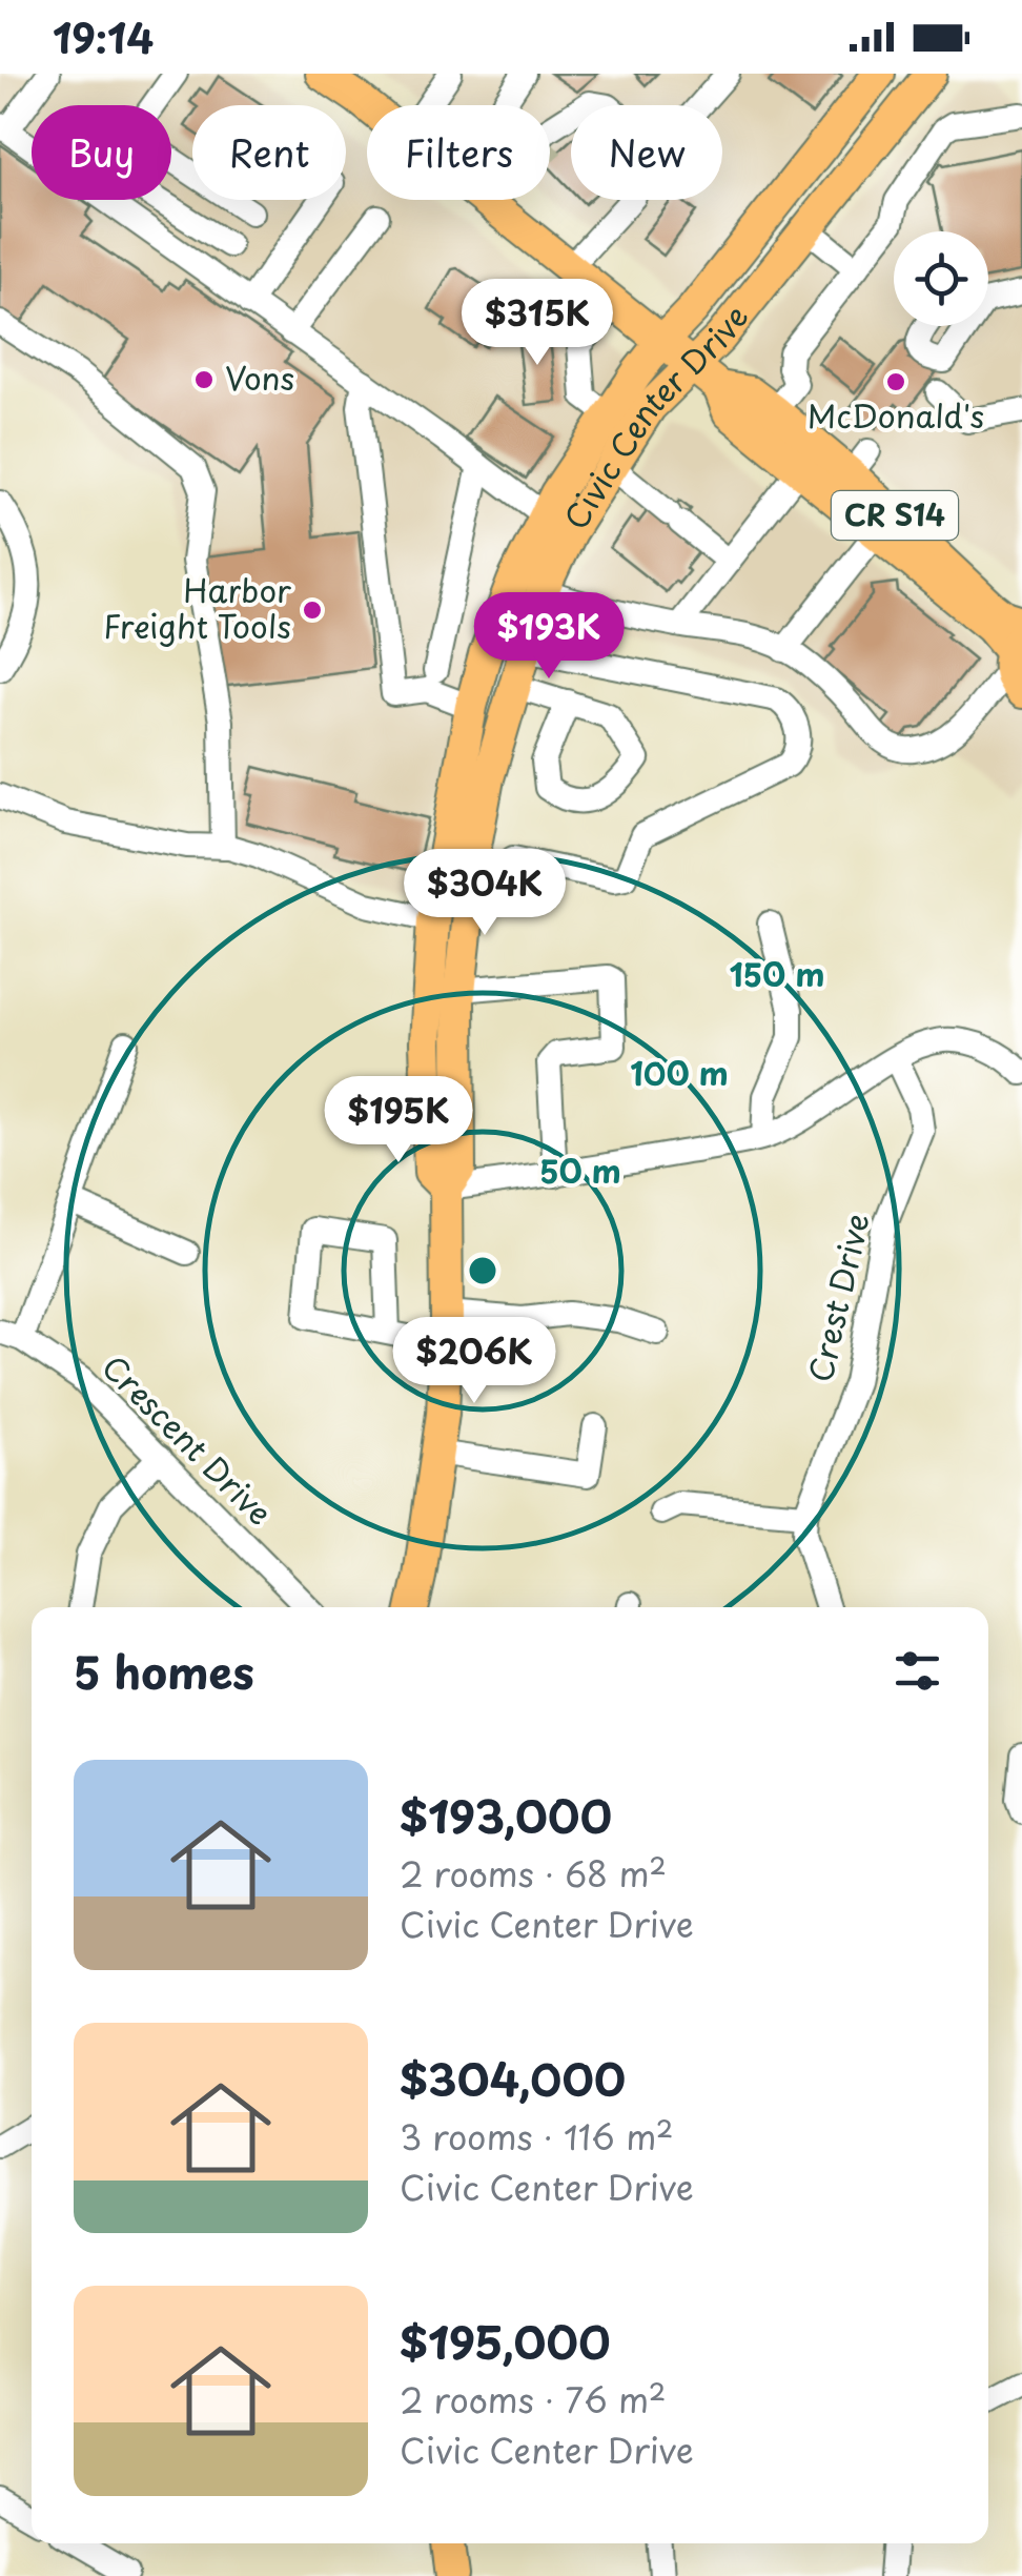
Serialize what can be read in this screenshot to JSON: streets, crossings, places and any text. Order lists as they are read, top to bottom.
{
  "streets": {
    "main road": ["Civic Center Drive", "CR S14"],
    "street": ["Crest Drive", "Crescent Drive"]
  },
  "crossings": [
    ["Civic Center Drive", "CR S14"]
  ],
  "places": ["Vons", "McDonald's", "Harbor Freight Tools"],
  "page": {
    "status": "19:14",
    "chip": [
      "Buy",
      "Rent",
      "Filters",
      "New"
    ],
    "price": [
      "$315K",
      "$193K",
      "$304K",
      "$195K",
      "$206K"
    ],
    "heading": "5 homes",
    "list": [
      {
        "name": "$193,000",
        "note": "2 rooms · 68 m² · Civic Center Drive"
      },
      {
        "name": "$304,000",
        "note": "3 rooms · 116 m² · Civic Center Drive"
      },
      {
        "name": "$195,000",
        "note": "2 rooms · 76 m² · Civic Center Drive"
      }
    ]
  },
  "rings": ["150 m", "100 m", "50 m"]
}
